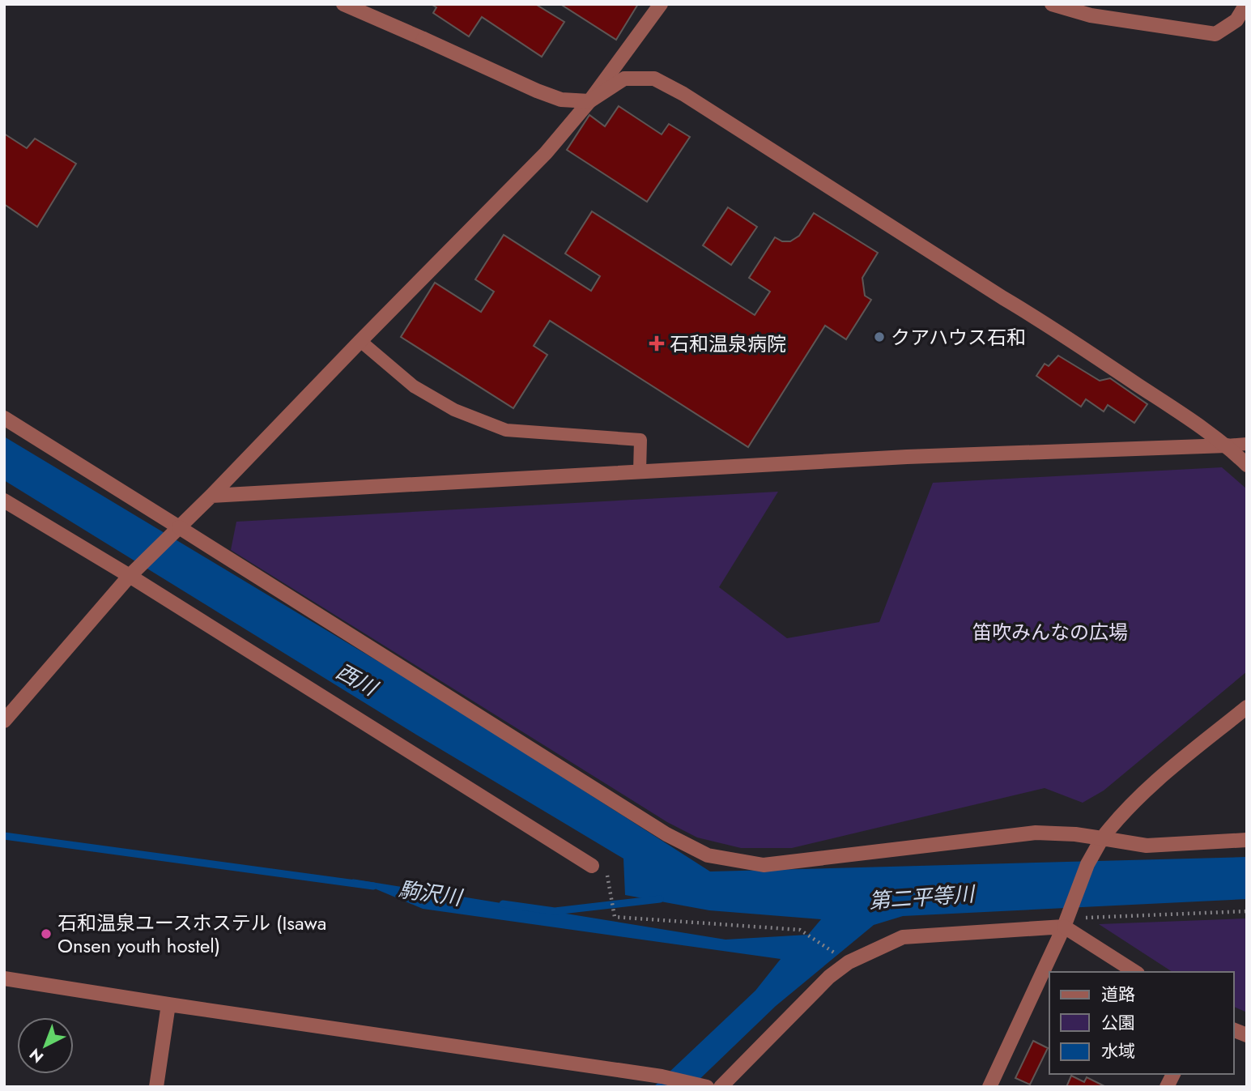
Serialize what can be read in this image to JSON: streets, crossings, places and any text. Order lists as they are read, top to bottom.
{
  "water": ["西川", "駒沢川", "第二平等川"],
  "parks": ["笛吹みんなの広場"],
  "places": {
    "other": ["クアハウス石和", "石和温泉ユースホステル (Isawa Onsen youth hostel)"],
    "health": ["石和温泉病院"]
  },
  "legend": ["道路", "公園", "水域"],
  "north": "bottom left"
}
